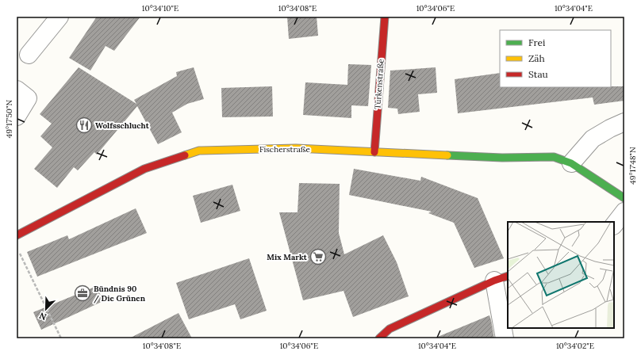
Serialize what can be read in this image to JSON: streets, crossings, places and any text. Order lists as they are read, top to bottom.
{
  "streets": {
    "street": ["Türkenstraße", "Fischerstraße"]
  },
  "crossings": [
    ["Türkenstraße", "Fischerstraße"]
  ],
  "places": {
    "restaurant": ["Wolfsschlucht"],
    "supermarket": ["Mix Markt"],
    "office": ["Bündnis 90 / Die Grünen"]
  },
  "legend": ["Frei", "Zäh", "Stau"],
  "north": "bottom left",
  "coordinates": [
    "10°34'10\"E",
    "10°34'08\"E",
    "10°34'06\"E",
    "10°34'04\"E",
    "49°17'50\"N",
    "49°17'48\"N",
    "10°34'02\"E"
  ]
}
